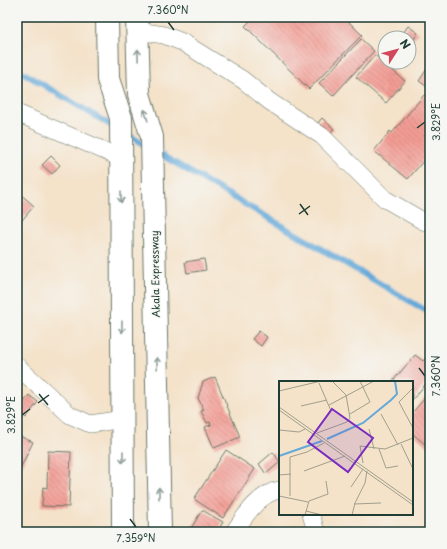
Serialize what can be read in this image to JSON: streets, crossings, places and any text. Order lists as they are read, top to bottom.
{
  "streets": {
    "main road": ["Akala Expressway"]
  },
  "north": "top right",
  "coordinates": ["7.360°N", "3.829°E", "7.359°N"]
}
